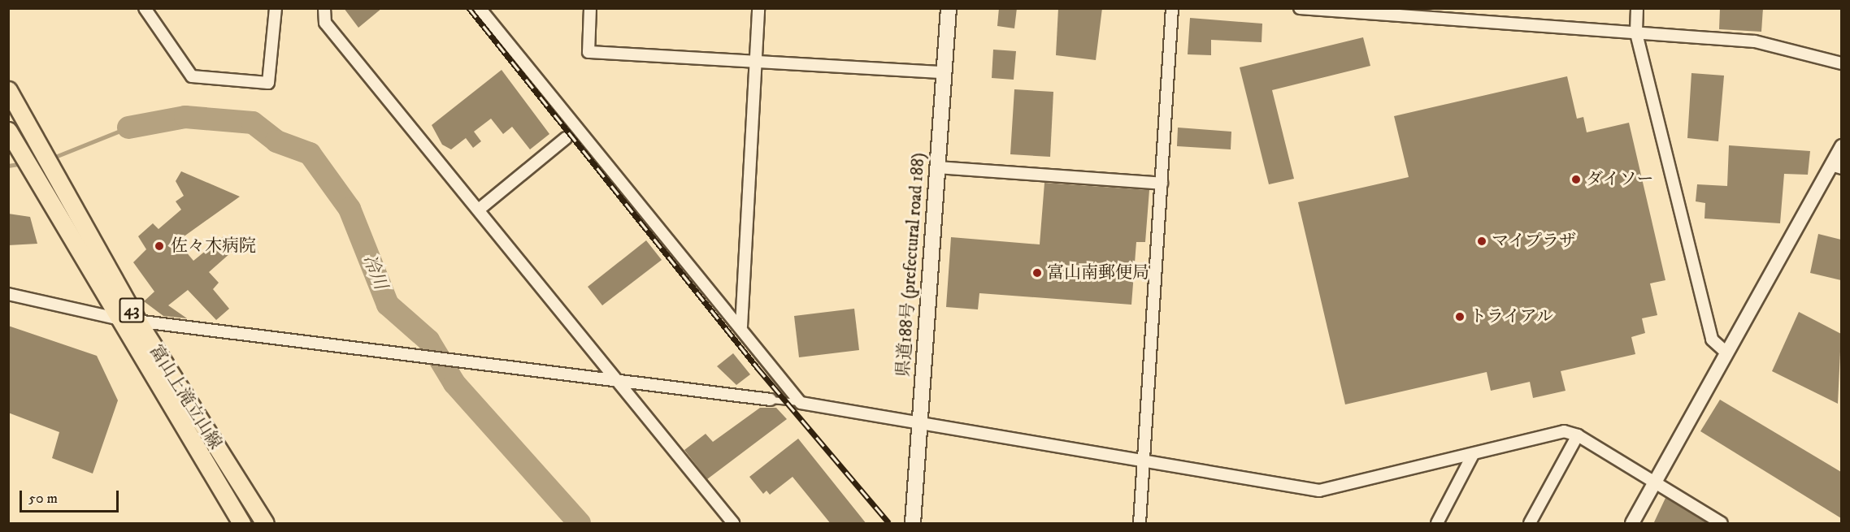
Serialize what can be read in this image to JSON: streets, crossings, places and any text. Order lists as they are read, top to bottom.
{
  "streets": {
    "main road": ["県道188号 (prefectural road 188)", "43", "富山上滝立山線"]
  },
  "water": ["冷川"],
  "places": [
    "ダイソー",
    "マイプラザ",
    "佐々木病院",
    "富山南郵便局",
    "トライアル"
  ],
  "scale_bar": "50 m"
}
